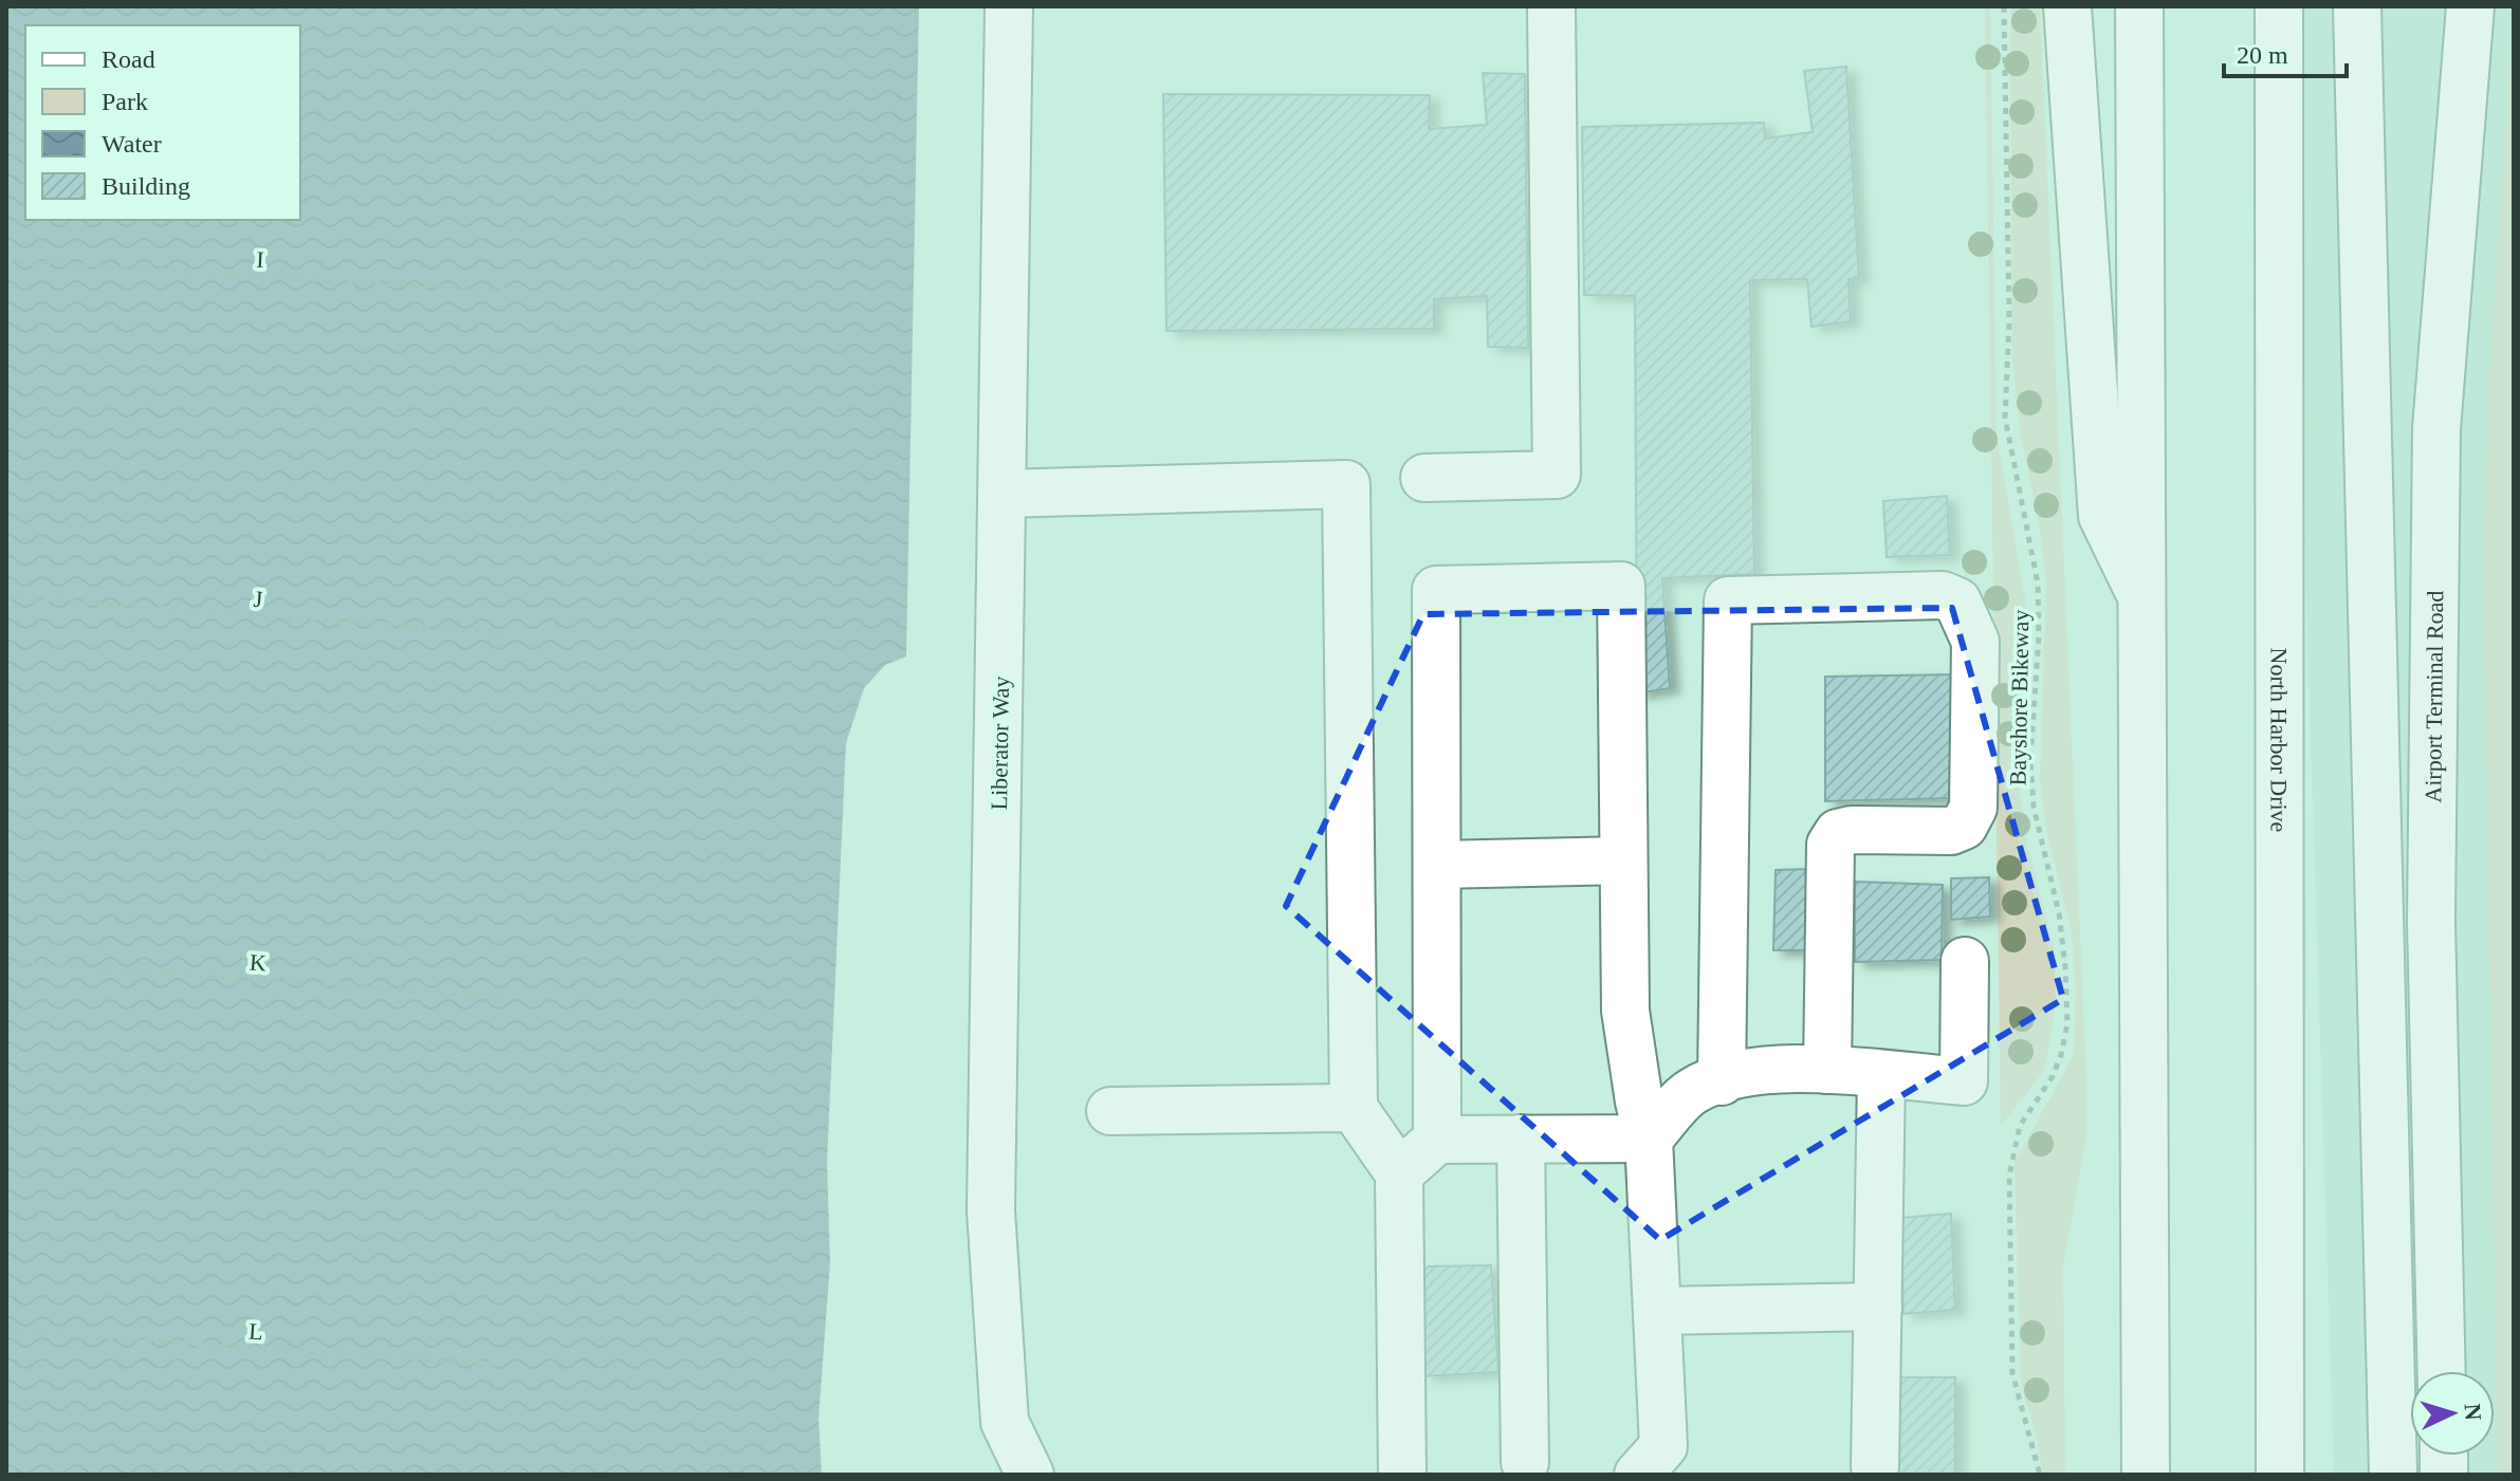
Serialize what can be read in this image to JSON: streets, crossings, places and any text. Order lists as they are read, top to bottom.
{
  "streets": {
    "main road": ["Airport Terminal Road", "North Harbor Drive", "Liberator Way"],
    "path": [
      "I",
      "J",
      "Bayshore Bikeway",
      "K",
      "L"
    ]
  },
  "legend": [
    "Road",
    "Park",
    "Water",
    "Building"
  ],
  "scale_bar": "20 m",
  "north": "right"
}
